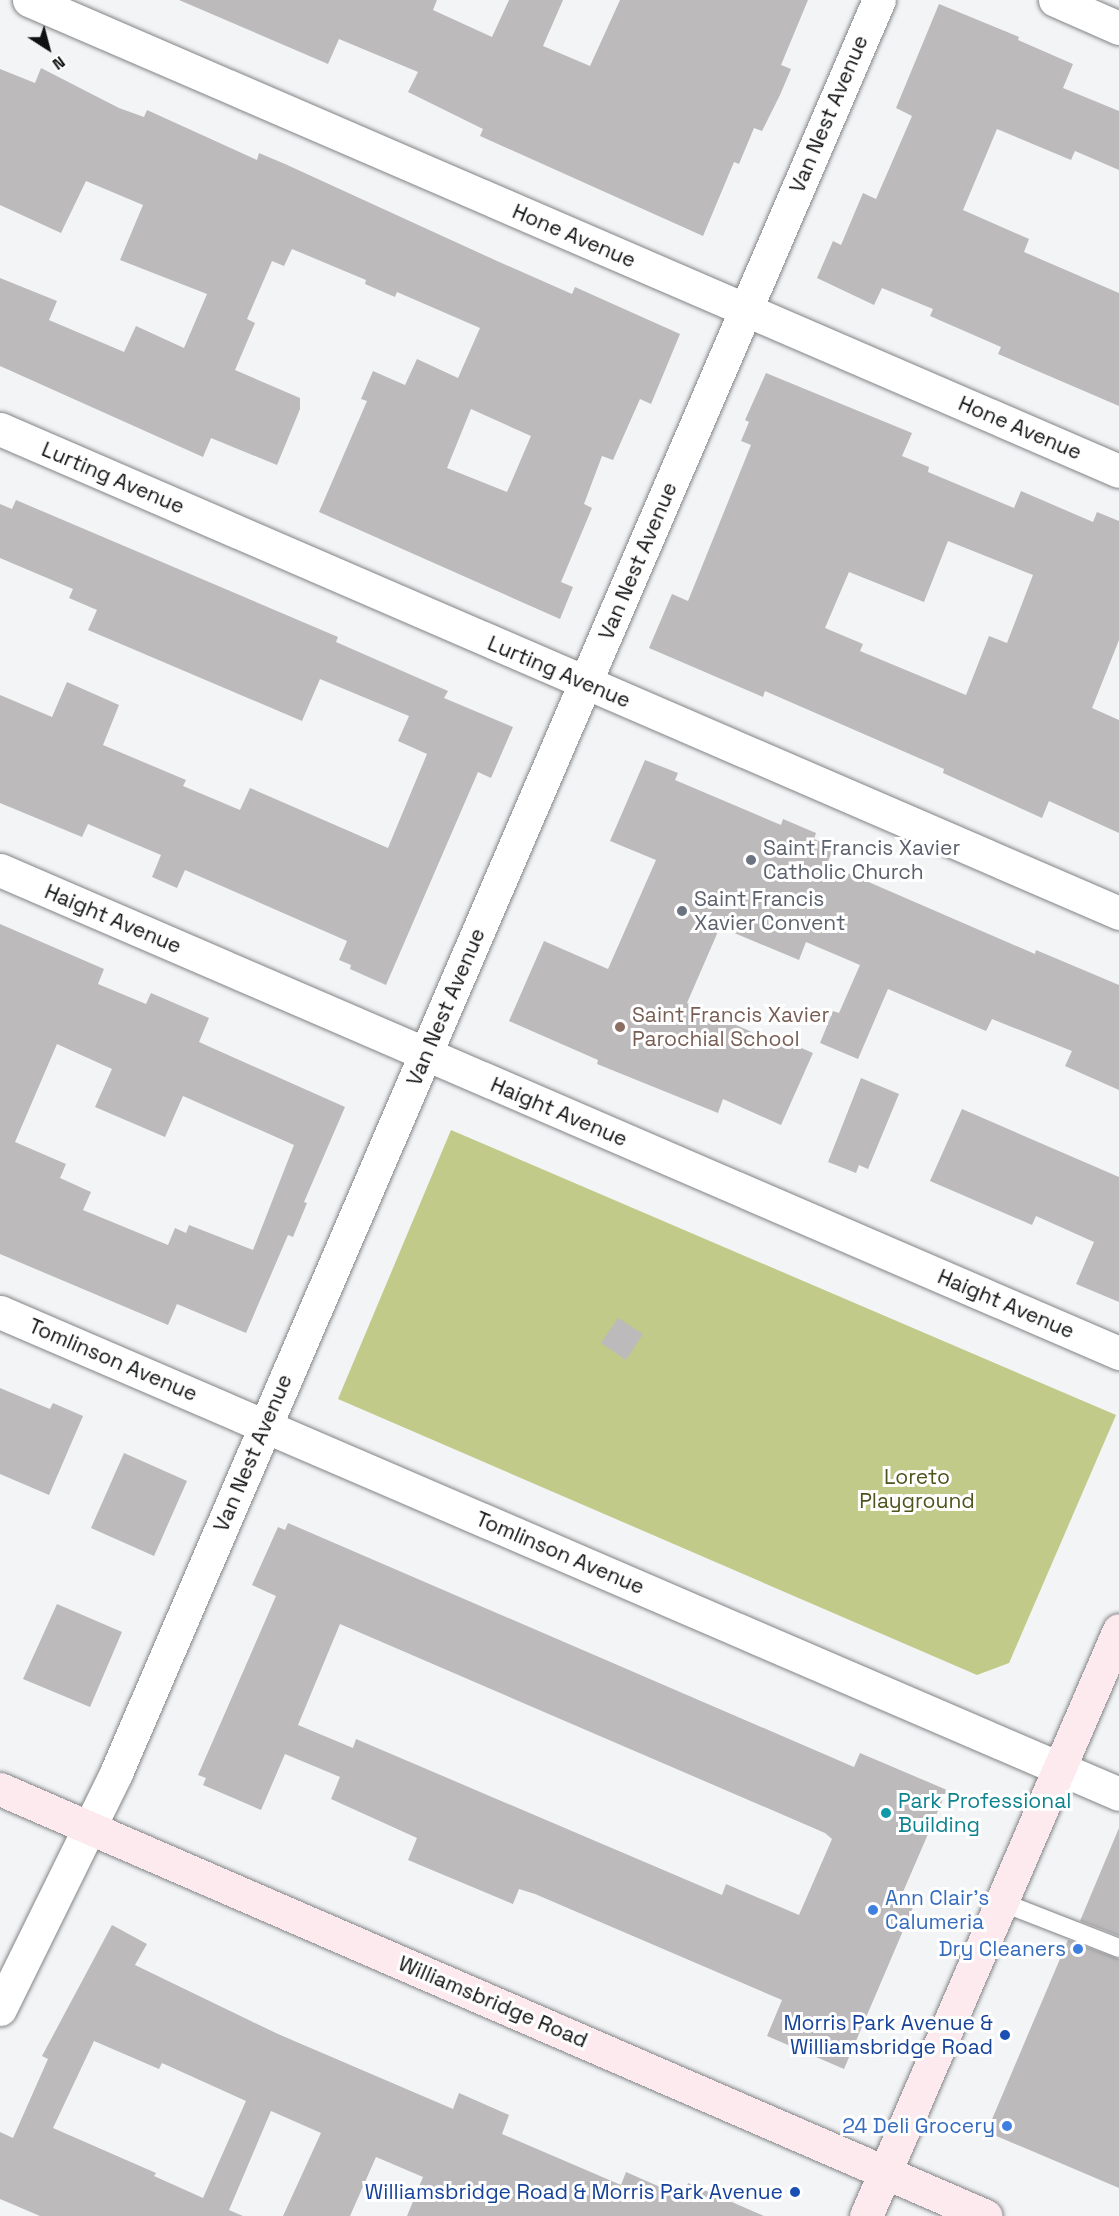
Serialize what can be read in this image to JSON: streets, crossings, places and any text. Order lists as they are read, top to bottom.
{
  "streets": {
    "main road": ["Williamsbridge Road"],
    "street": [
      "Van Nest Avenue",
      "Hone Avenue",
      "Lurting Avenue",
      "Haight Avenue",
      "Tomlinson Avenue"
    ]
  },
  "crossings": [
    ["Van Nest Avenue", "Hone Avenue"],
    ["Van Nest Avenue", "Lurting Avenue"],
    ["Van Nest Avenue", "Haight Avenue"],
    ["Van Nest Avenue", "Tomlinson Avenue"],
    ["Van Nest Avenue", "Williamsbridge Road"]
  ],
  "parks": ["Loreto Playground"],
  "places": [
    "Saint Francis Xavier Catholic Church",
    "Saint Francis Xavier Convent",
    "Saint Francis Xavier Parochial School",
    "Park Professional Building",
    "Ann Clair's Calumeria",
    "Dry Cleaners",
    "Morris Park Avenue & Williamsbridge Road",
    "24 Deli Grocery",
    "Williamsbridge Road & Morris Park Avenue"
  ],
  "north": "bottom right"
}
